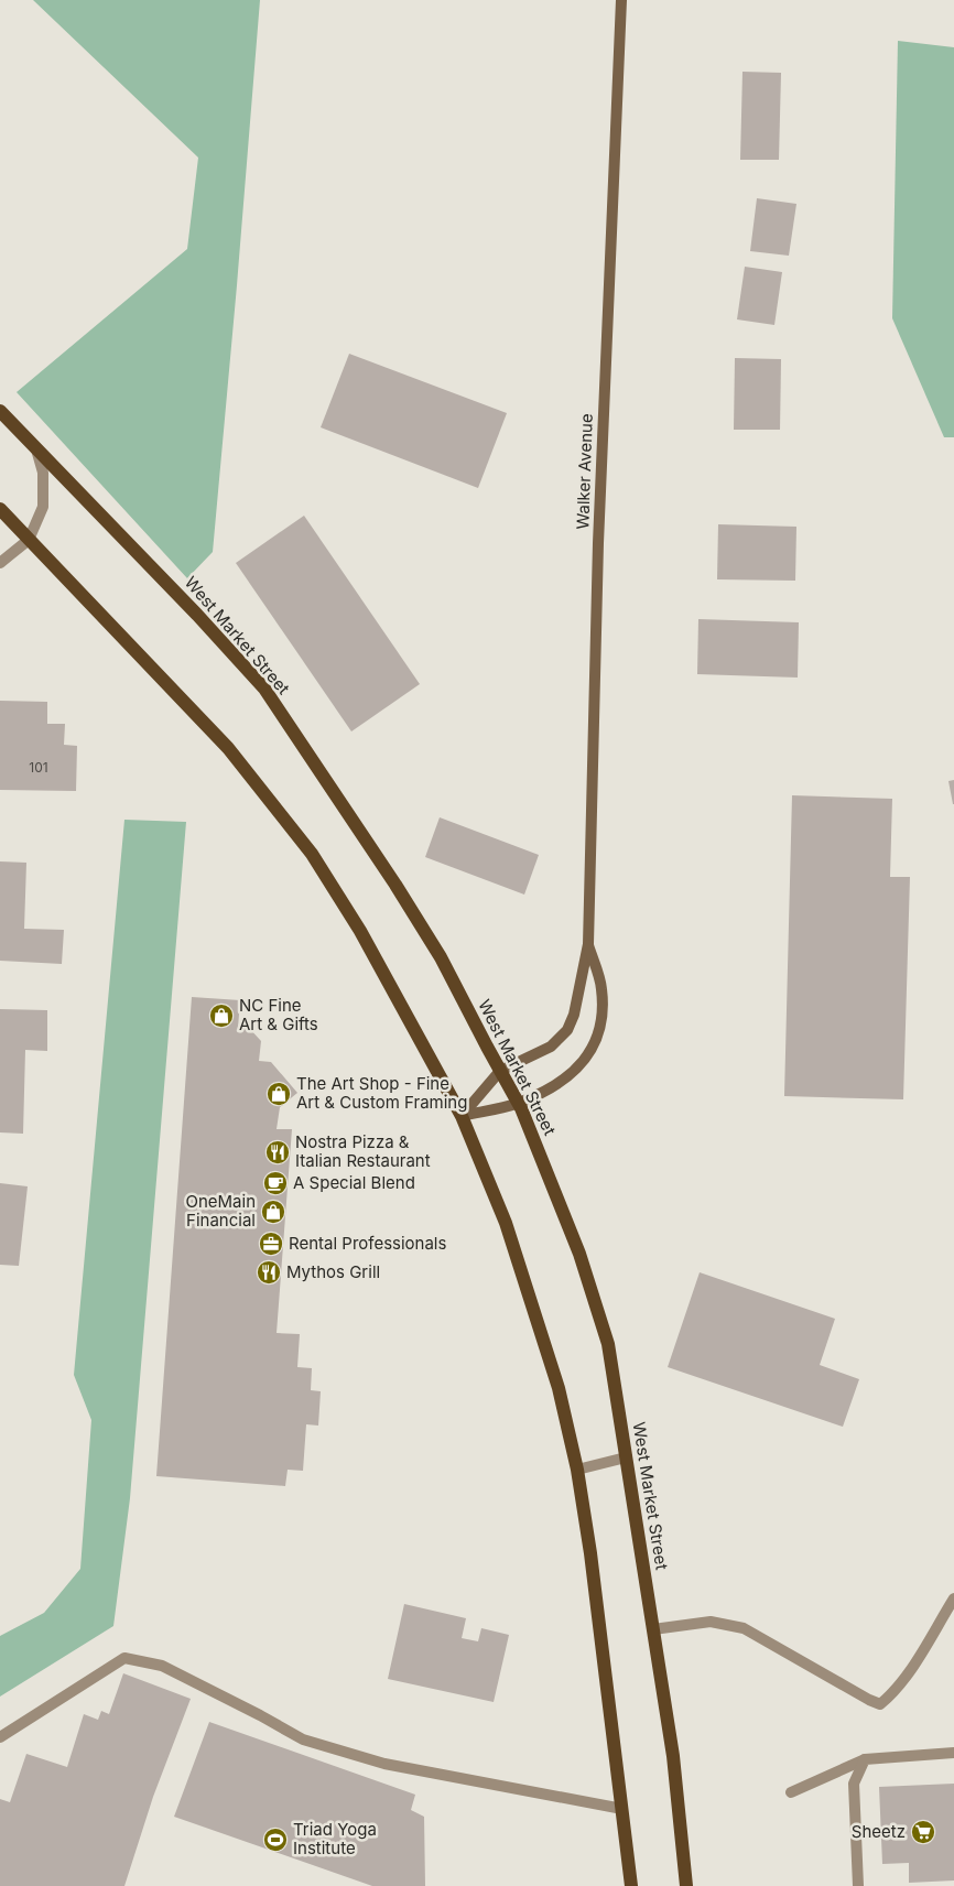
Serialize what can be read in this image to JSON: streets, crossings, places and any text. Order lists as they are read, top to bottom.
{
  "streets": {
    "main road": ["West Market Street"],
    "street": ["Walker Avenue"]
  },
  "crossings": [
    ["Walker Avenue", "West Market Street"]
  ],
  "places": {
    "shop": ["NC Fine Art & Gifts", "The Art Shop - Fine Art & Custom Framing", "OneMain Financial"],
    "restaurant": ["Nostra Pizza & Italian Restaurant", "Mythos Grill"],
    "cafe": ["A Special Blend"],
    "office": ["Rental Professionals"],
    "supermarket": ["Sheetz"],
    "sports": ["Triad Yoga Institute"]
  },
  "house_numbers": ["101"]
}
